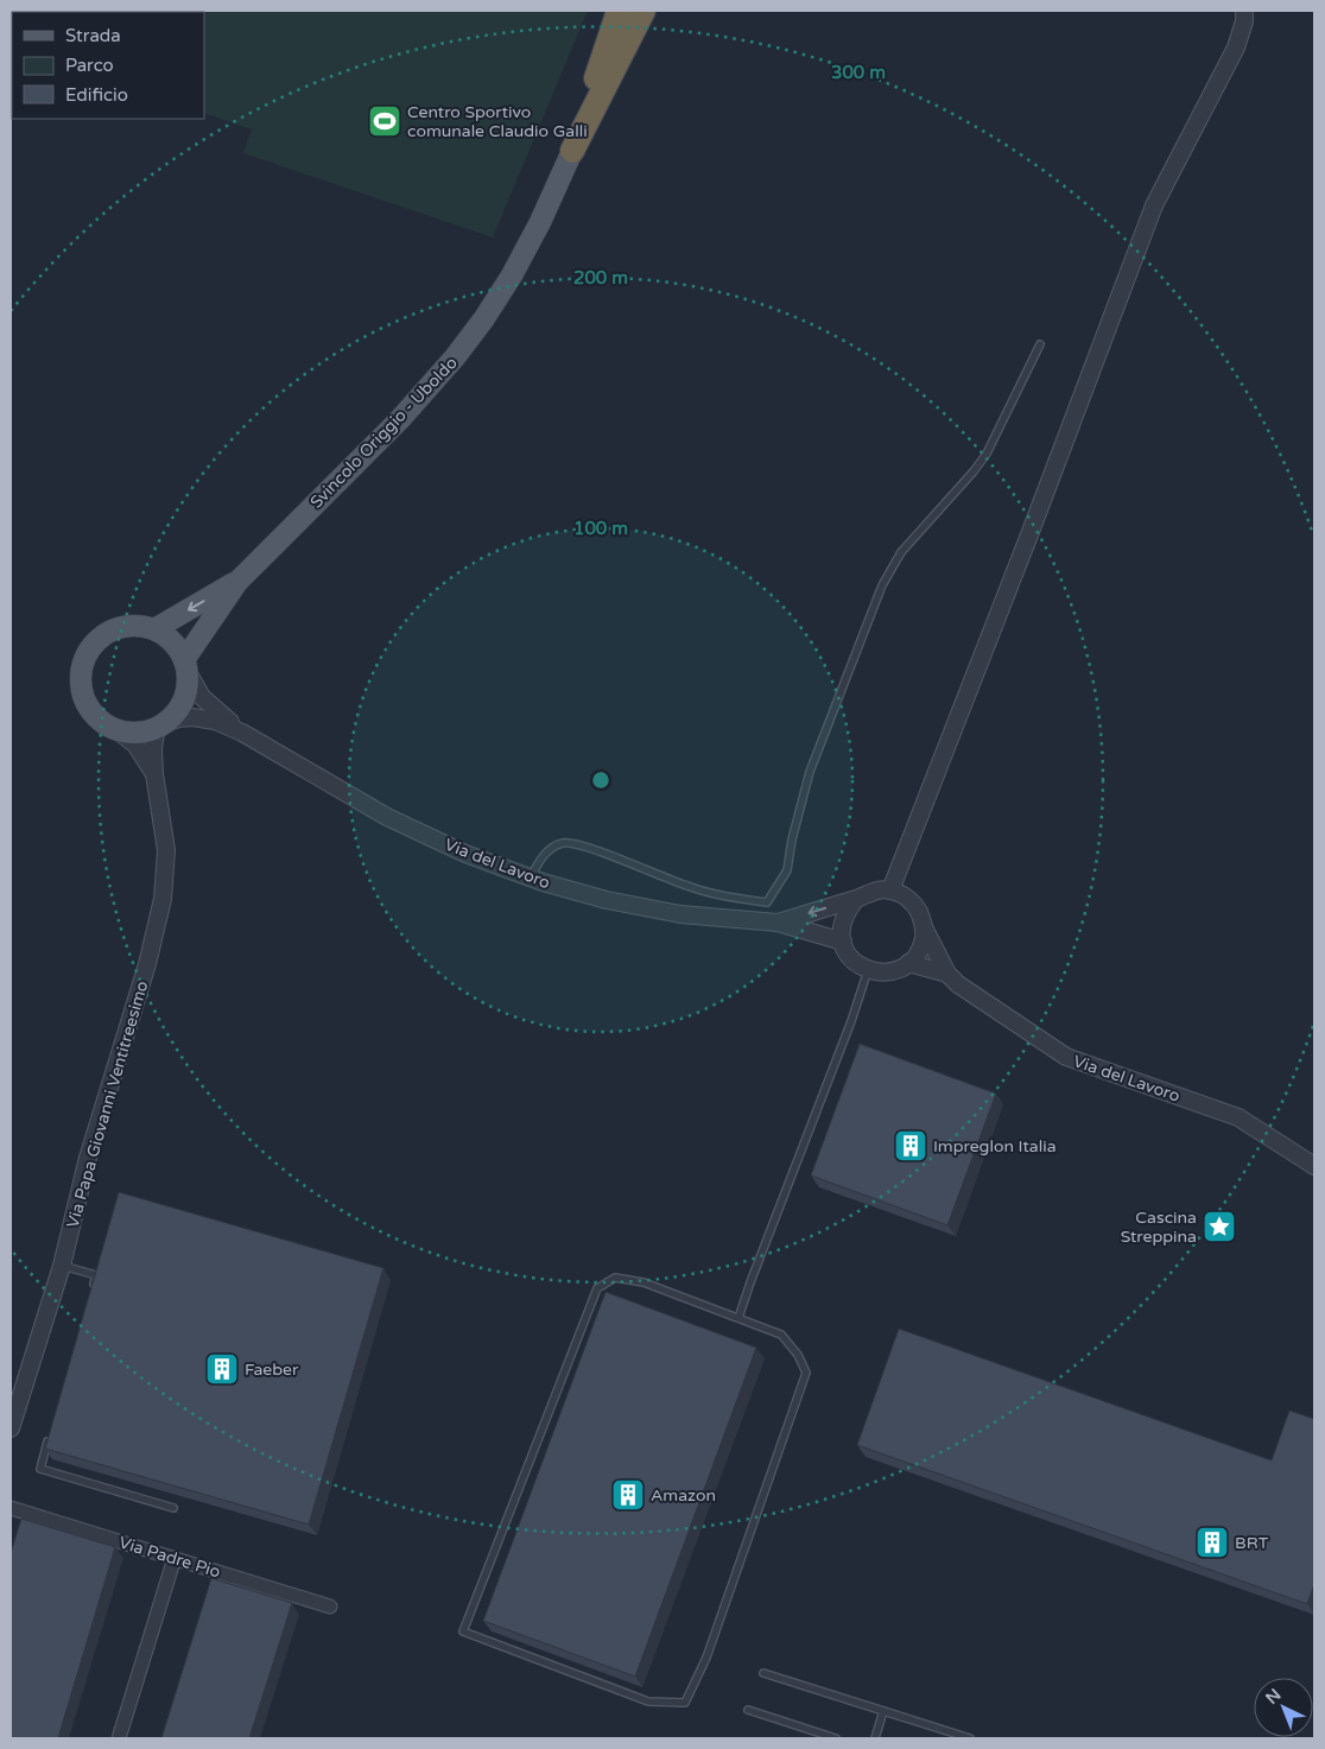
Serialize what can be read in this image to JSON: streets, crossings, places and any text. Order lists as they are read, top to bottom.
{
  "streets": {
    "main road": ["Svincolo Origgio - Uboldo"],
    "street": ["Via del Lavoro", "Via Papa Giovanni Ventitreesimo", "Via Padre Pio"]
  },
  "crossings": [
    ["Svincolo Origgio - Uboldo", "Via del Lavoro"],
    ["Svincolo Origgio - Uboldo", "Via Papa Giovanni Ventitreesimo"],
    ["Via del Lavoro", "Via Papa Giovanni Ventitreesimo"]
  ],
  "places": {
    "sports": ["Centro Sportivo comunale Claudio Galli"],
    "building": [
      "Impreglon Italia",
      "Faeber",
      "Amazon",
      "BRT"
    ],
    "place": ["Cascina Streppina"]
  },
  "legend": ["Strada", "Parco", "Edificio"],
  "north": "top left",
  "rings": ["300 m", "200 m", "100 m"]
}
